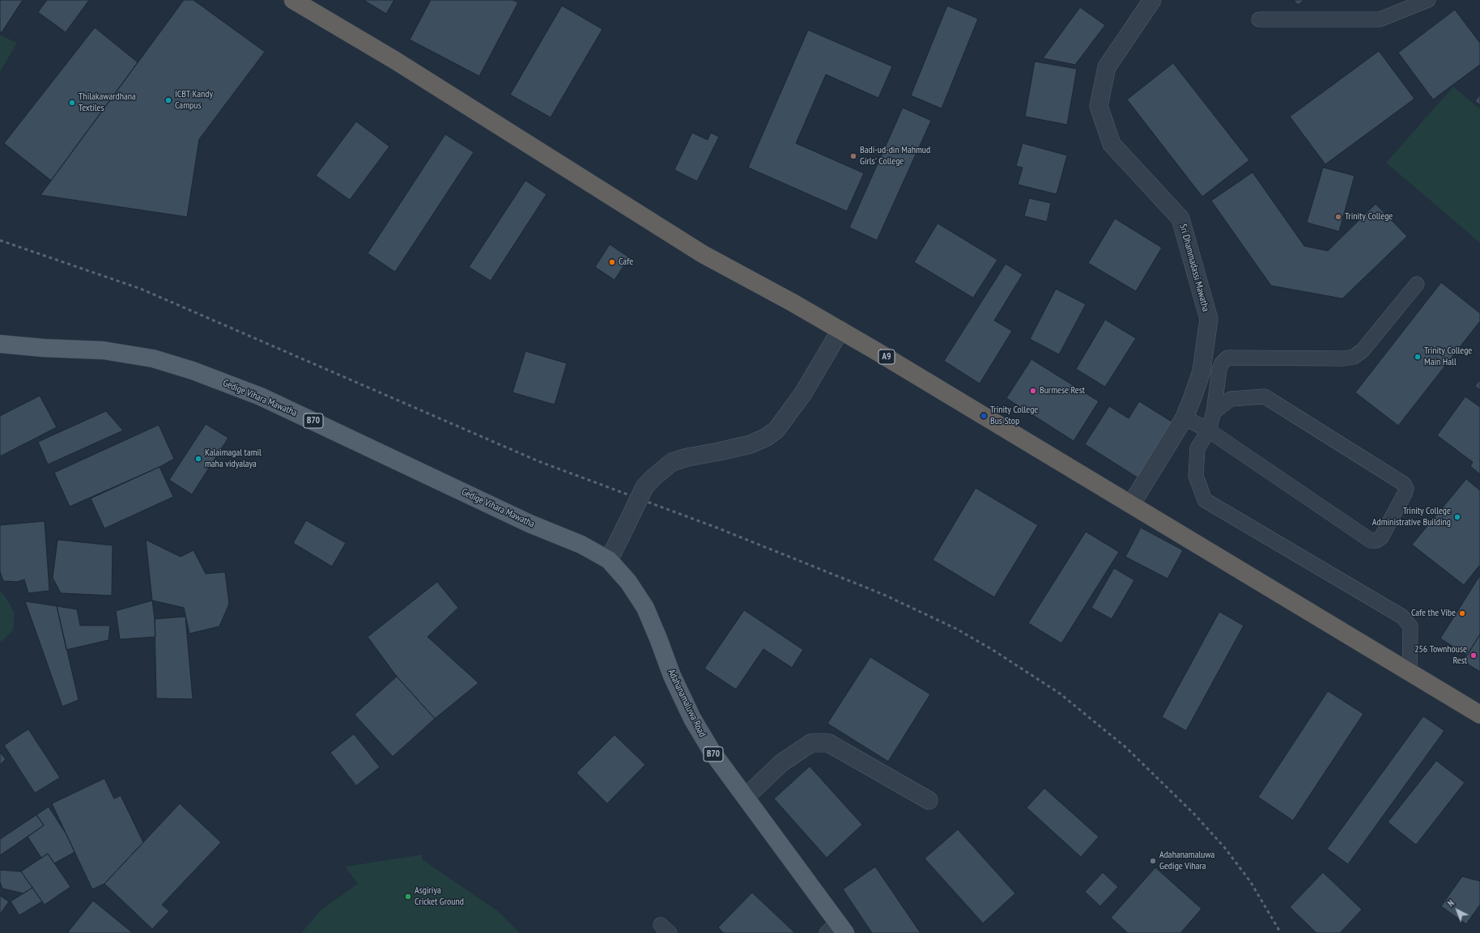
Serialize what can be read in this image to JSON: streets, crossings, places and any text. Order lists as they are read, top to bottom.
{
  "streets": {
    "highway": ["A9"],
    "main road": ["Gedige Vihara Mawatha", "B70", "Adahanamaluwa Road"],
    "street": ["Sri Dhammadassi Mawatha"]
  },
  "crossings": [
    ["Sri Dhammadassi Mawatha", "A9"],
    ["Gedige Vihara Mawatha", "Adahanamaluwa Road"]
  ],
  "places": [
    "ICBT Kandy Campus",
    "Thilakawardhana Textiles",
    "Badi-ud-din Mahmud Girls' College",
    "Trinity College",
    "Cafe",
    "Trinity College Main Hall",
    "Burmese Rest",
    "Trinity College Bus Stop",
    "Kalaimagal tamil maha vidyalaya",
    "Trinity College Administrative Building",
    "Cafe the Vibe",
    "256 Townhouse Rest",
    "Adahanamaluwa Gedige Vihara",
    "Asgiriya Cricket Ground"
  ],
  "north": "top left"
}
